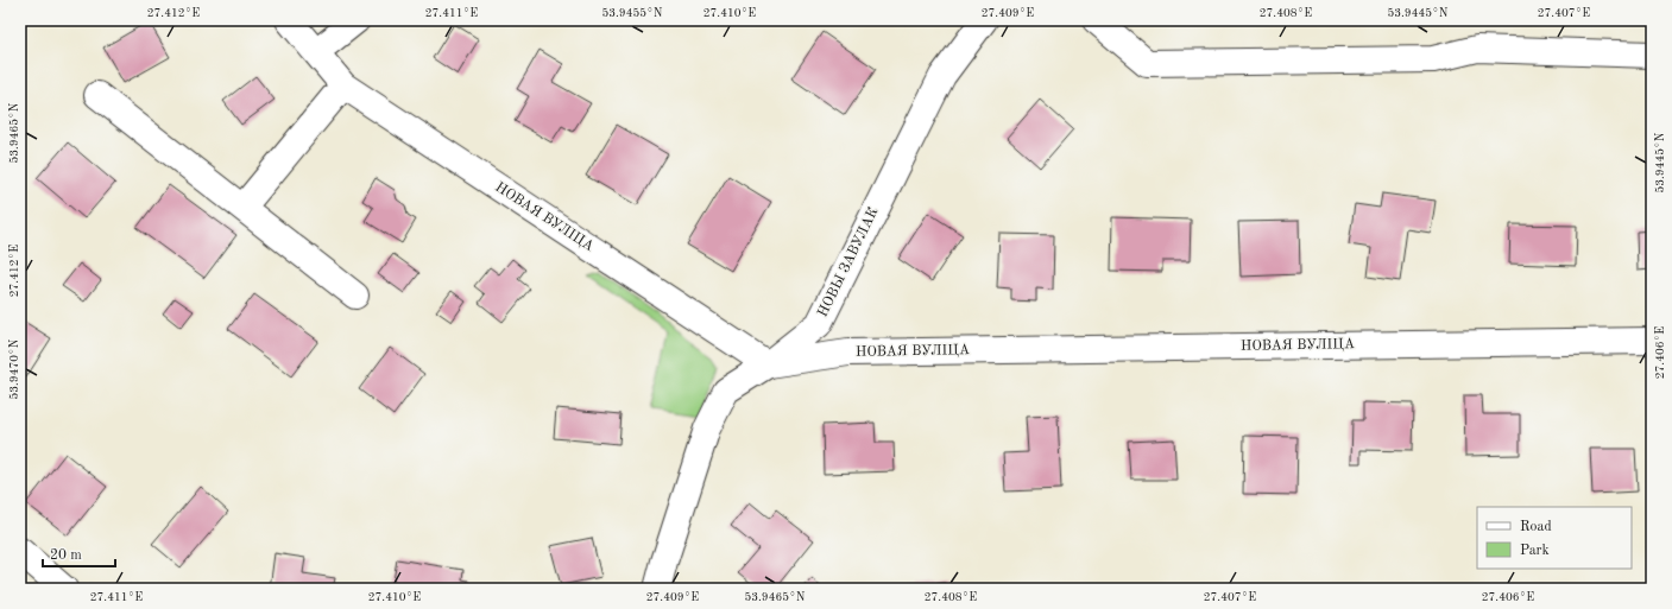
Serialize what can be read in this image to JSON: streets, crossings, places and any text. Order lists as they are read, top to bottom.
{
  "streets": {
    "street": ["НОВАЯ ВУЛІЦА", "НОВЫ ЗАВУЛАК"]
  },
  "crossings": [
    ["НОВАЯ ВУЛІЦА", "НОВЫ ЗАВУЛАК"]
  ],
  "legend": ["Road", "Park"],
  "scale_bar": "20 m",
  "coordinates": [
    "27.412°E",
    "27.411°E",
    "53.9455°N",
    "27.410°E",
    "27.409°E",
    "27.408°E",
    "53.9445°N",
    "27.407°E",
    "53.9465°N",
    "27.406°E",
    "53.9470°N"
  ]
}
